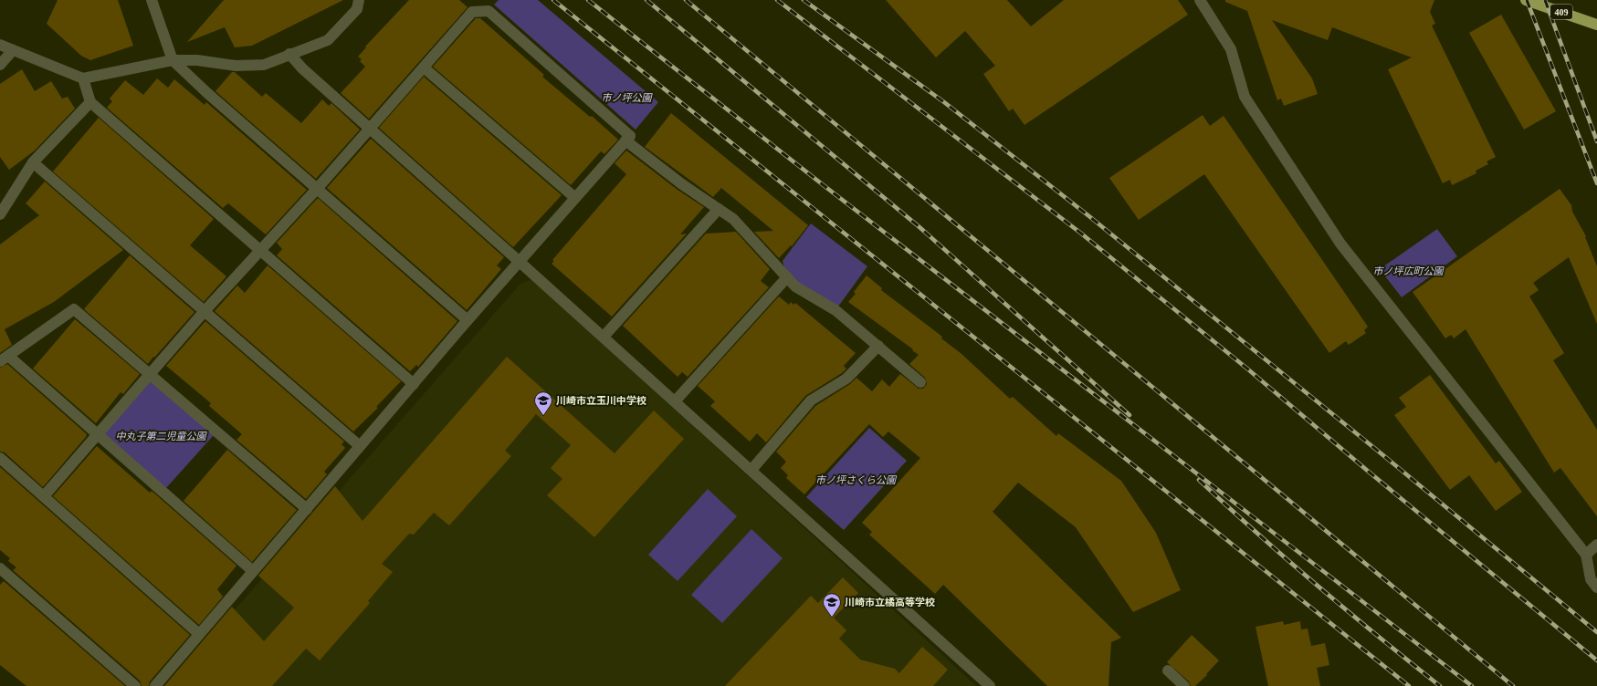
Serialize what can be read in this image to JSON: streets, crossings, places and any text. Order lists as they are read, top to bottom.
{
  "streets": {
    "highway": ["409"]
  },
  "parks": [
    "市ノ坪公園",
    "市ノ坪広町公園",
    "中丸子第二児童公園",
    "市ノ坪さくら公園"
  ],
  "places": {
    "school or university": ["川崎市立玉川中学校", "川崎市立橘高等学校"]
  }
}
